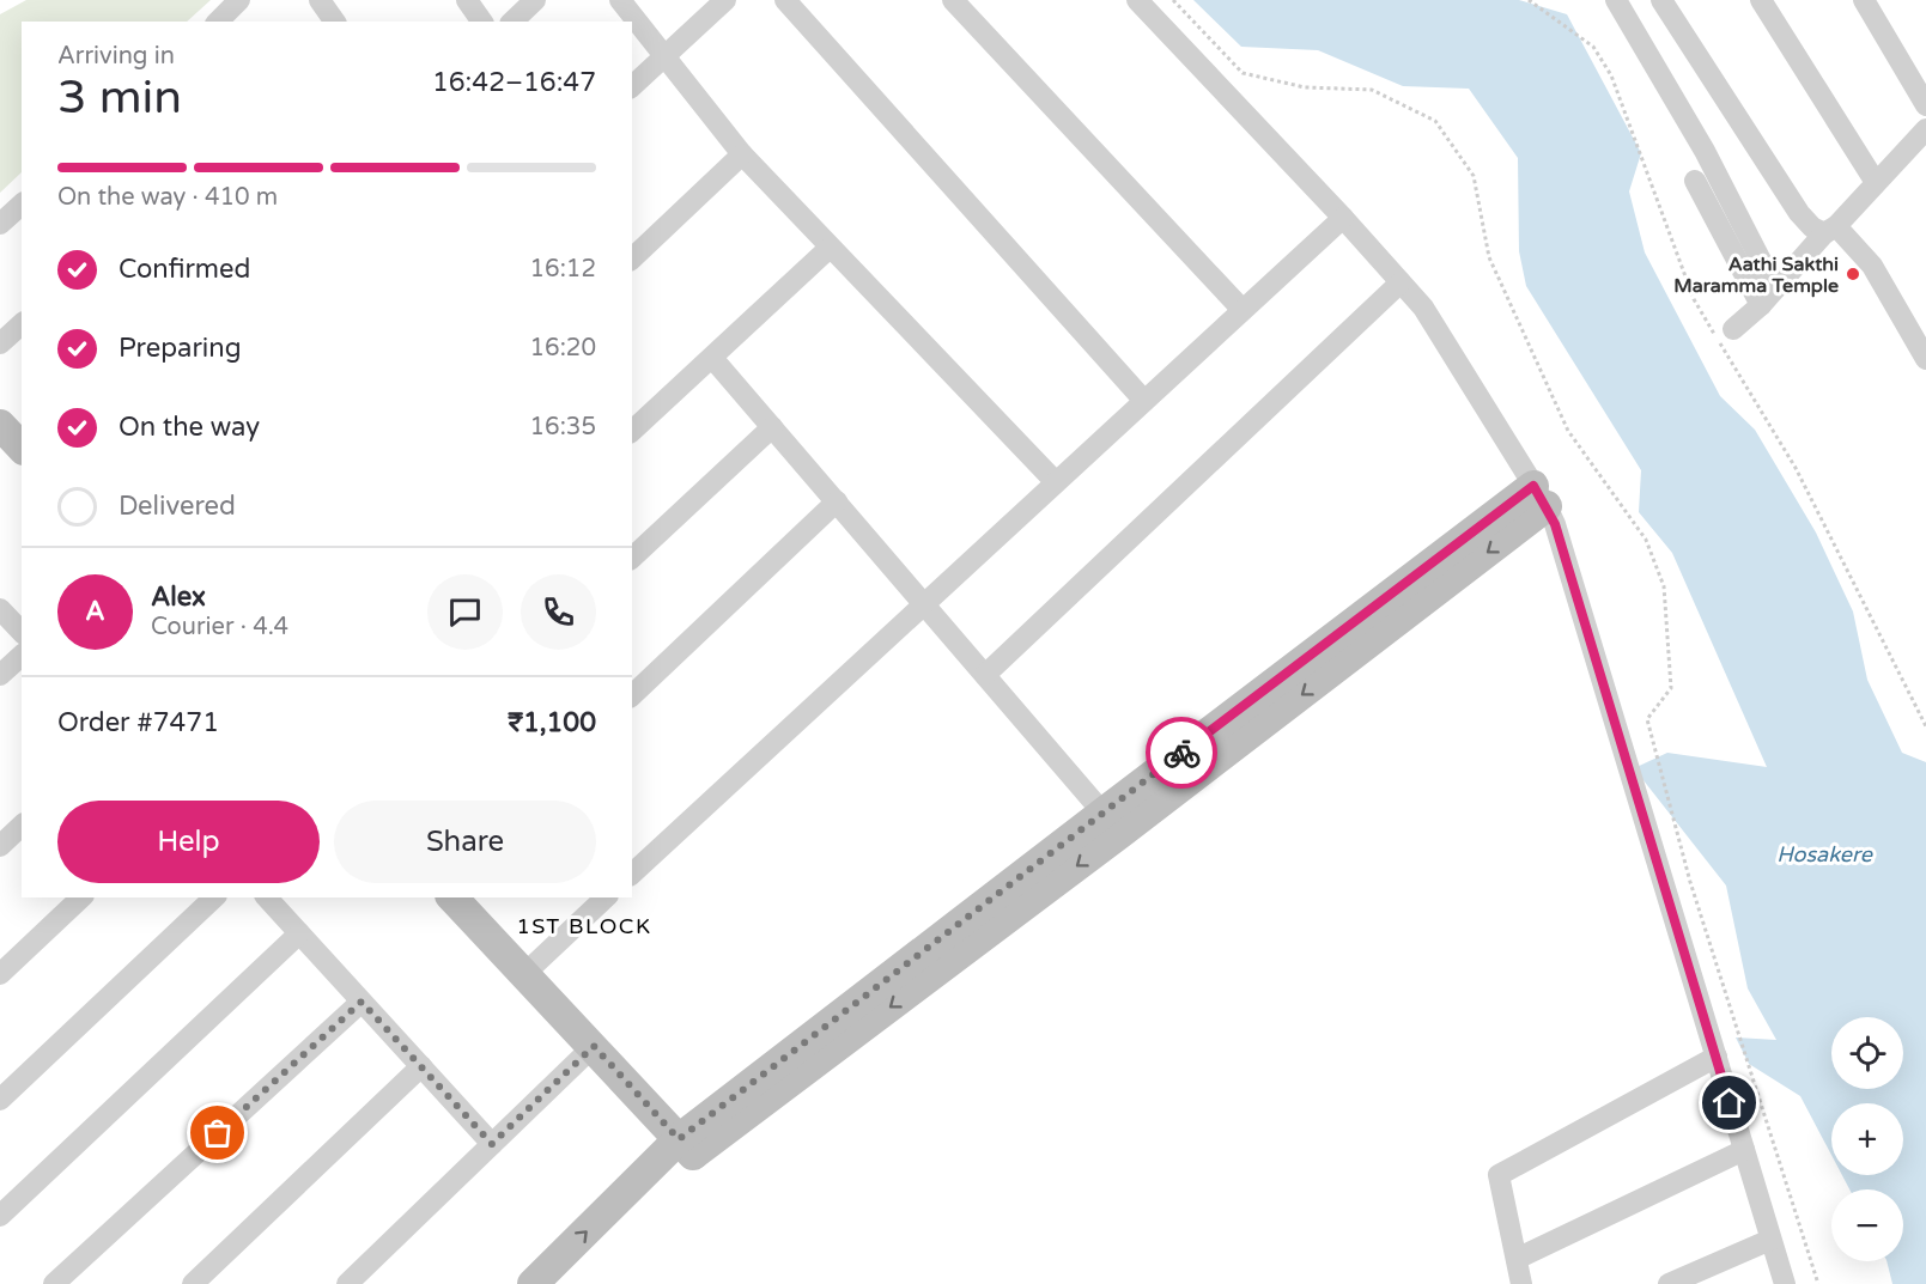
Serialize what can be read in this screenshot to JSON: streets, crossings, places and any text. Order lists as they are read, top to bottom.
{
  "districts": ["1ST BLOCK"],
  "water": ["Hosakere"],
  "places": ["Aathi Sakthi Maramma Temple"],
  "page": {
    "heading": ["3 min", "Arriving in", "16:42–16:47"],
    "panel": [
      "Alex",
      "Courier · 4.4",
      "Order #7471",
      "₹1,100"
    ],
    "bar": "On the way · 410 m",
    "list": [
      ["Confirmed", "16:12"],
      ["Preparing", "16:20"],
      ["On the way", "16:35"],
      "Delivered"
    ],
    "round": "A",
    "buttons": ["Help", "Share"],
    "map_buttons": ["+", "−"]
  }
}
